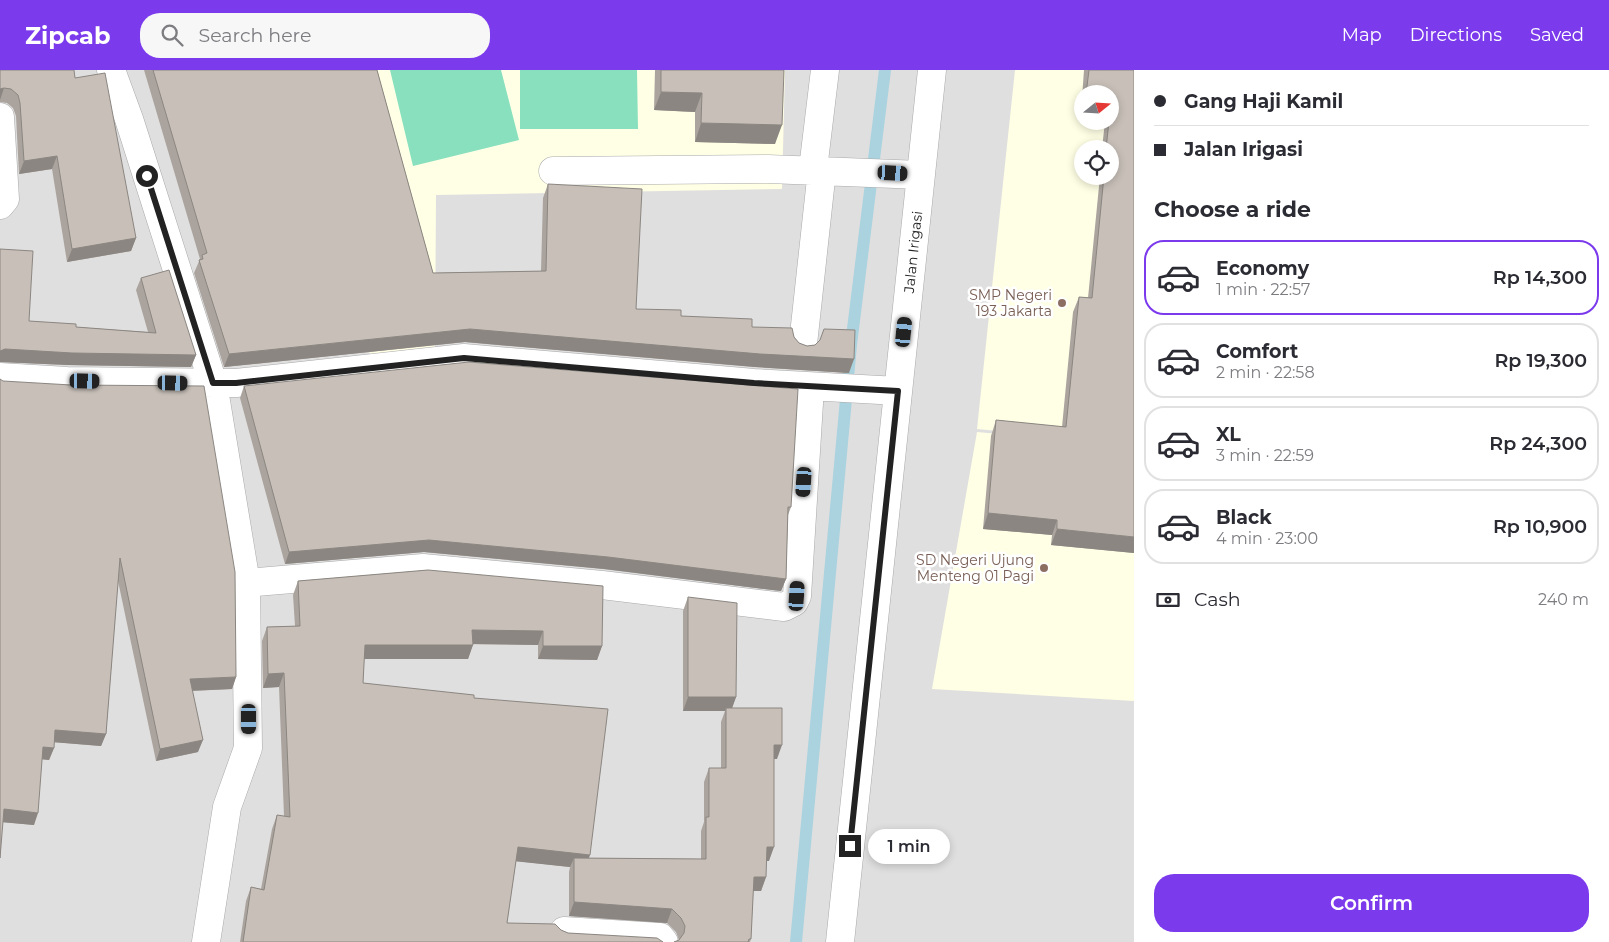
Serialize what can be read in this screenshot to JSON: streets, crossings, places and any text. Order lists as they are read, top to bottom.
{
  "streets": {
    "street": ["Jalan Irigasi"]
  },
  "places": ["SMP Negeri 193 Jakarta", "SD Negeri Ujung Menteng 01 Pagi"],
  "north": "right",
  "page": {
    "header": "Zipcab",
    "search": "Search here",
    "nav": ["Map", "Directions", "Saved"],
    "banner": ["Gang Haji Kamil", "Jalan Irigasi"],
    "heading": "Choose a ride",
    "list": [
      {
        "name": "Economy",
        "note": "1 min · 22:57",
        "value": "Rp 14,300"
      },
      {
        "name": "Comfort",
        "note": "2 min · 22:58",
        "value": "Rp 19,300"
      },
      {
        "name": "XL",
        "note": "3 min · 22:59",
        "value": "Rp 24,300"
      },
      {
        "name": "Black",
        "note": "4 min · 23:00",
        "value": "Rp 10,900"
      }
    ],
    "pay": ["Cash", "240 m"],
    "bubble": "1 min",
    "buttons": "Confirm"
  }
}
